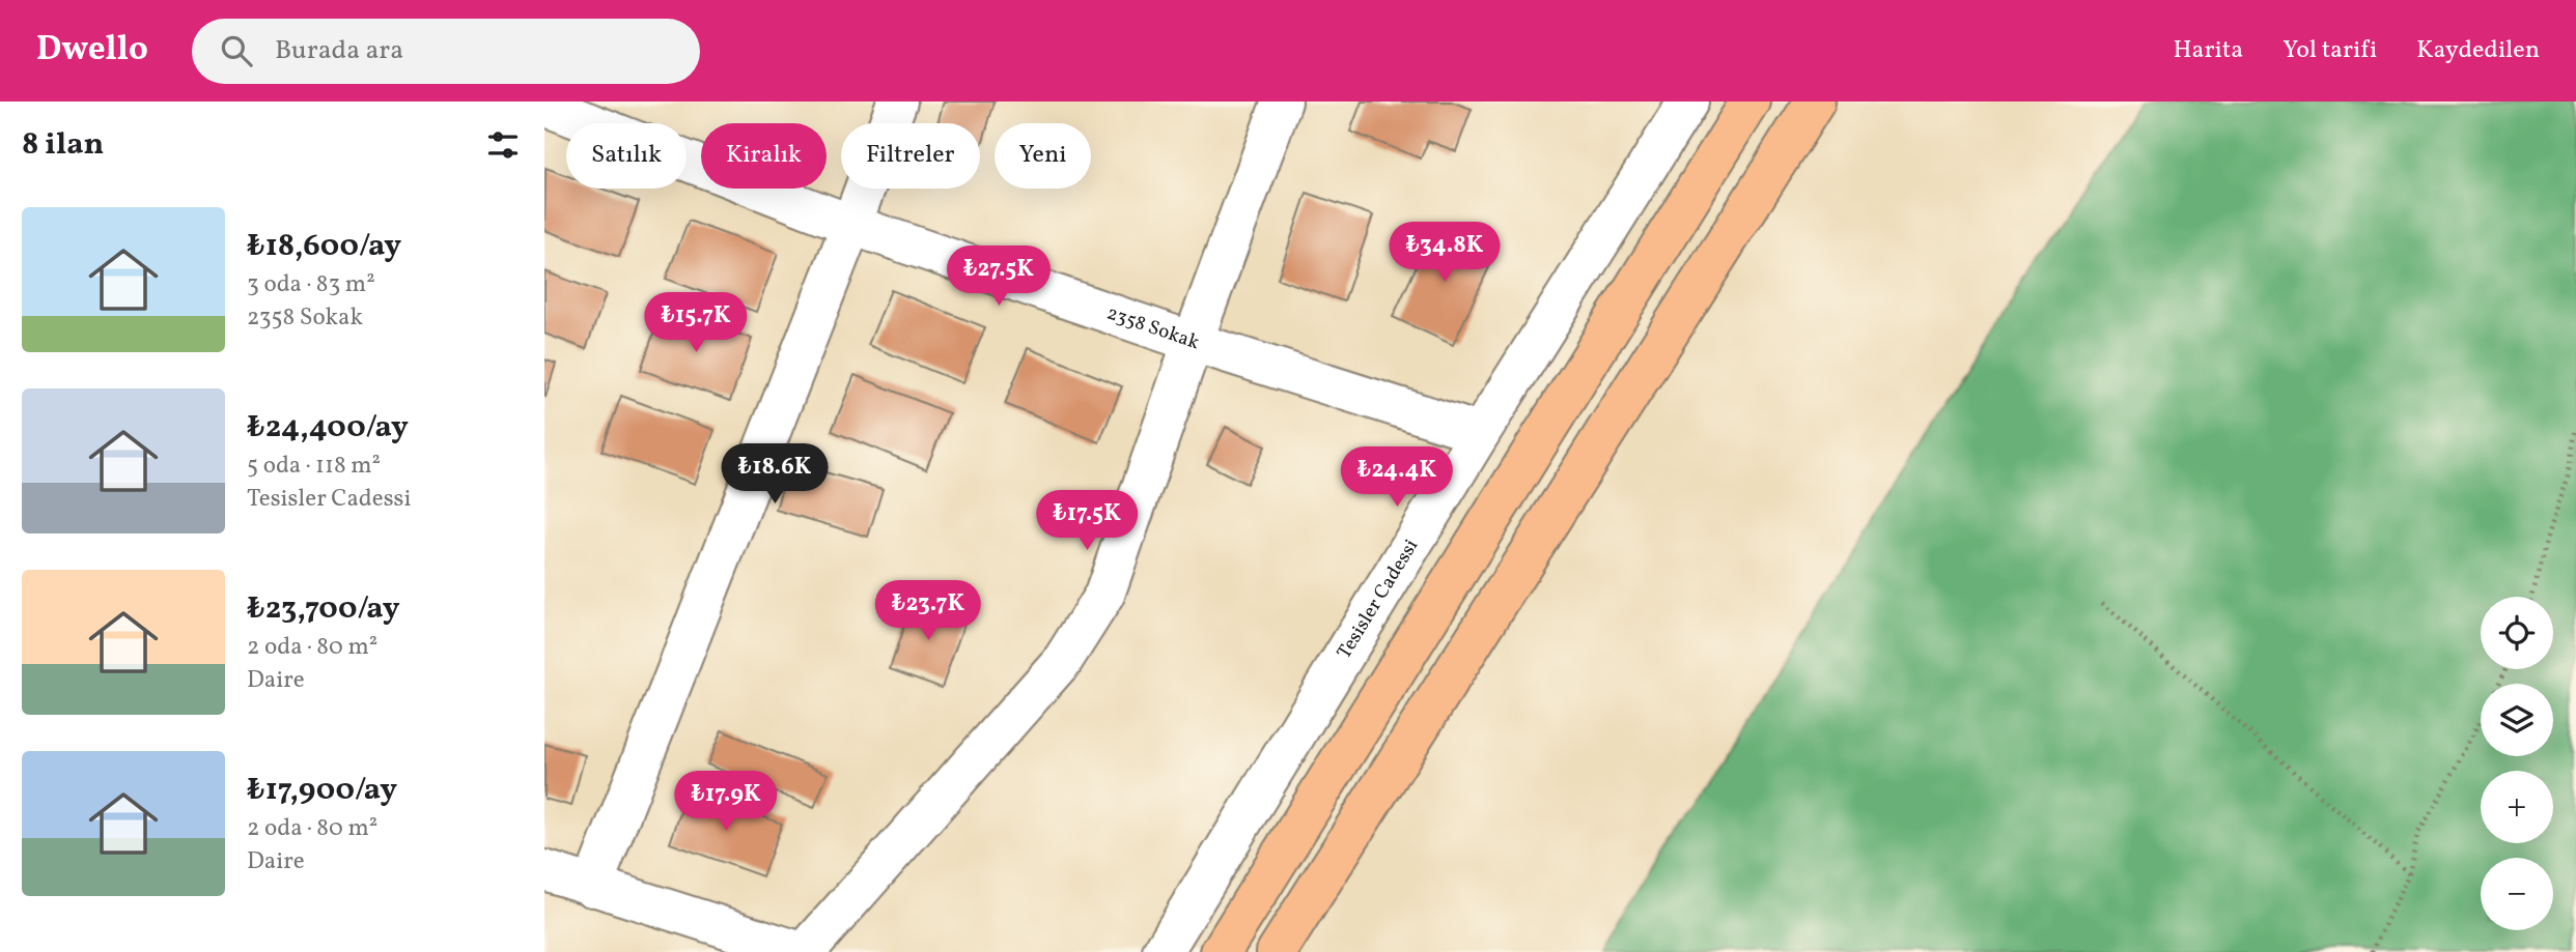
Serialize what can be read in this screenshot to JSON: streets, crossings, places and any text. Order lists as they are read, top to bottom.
{
  "streets": {
    "street": ["2358 Sokak", "Tesisler Cadessi"]
  },
  "crossings": [
    ["2358 Sokak", "Tesisler Cadessi"]
  ],
  "page": {
    "header": "Dwello",
    "search": "Burada ara",
    "nav": ["Harita", "Yol tarifi", "Kaydedilen"],
    "heading": "8 ilan",
    "chip": [
      "Satılık",
      "Kiralık",
      "Filtreler",
      "Yeni"
    ],
    "list": [
      {
        "name": "₺18,600/ay",
        "note": "3 oda · 83 m² · 2358 Sokak"
      },
      {
        "name": "₺24,400/ay",
        "note": "5 oda · 118 m² · Tesisler Cadessi"
      },
      {
        "name": "₺23,700/ay",
        "note": "2 oda · 80 m² · Daire"
      },
      {
        "name": "₺17,900/ay",
        "note": "2 oda · 80 m² · Daire"
      }
    ],
    "price": [
      "₺34.8K",
      "₺27.5K",
      "₺15.7K",
      "₺18.6K",
      "₺24.4K",
      "₺17.5K",
      "₺23.7K",
      "₺17.9K"
    ],
    "map_buttons": ["+", "−"]
  }
}
